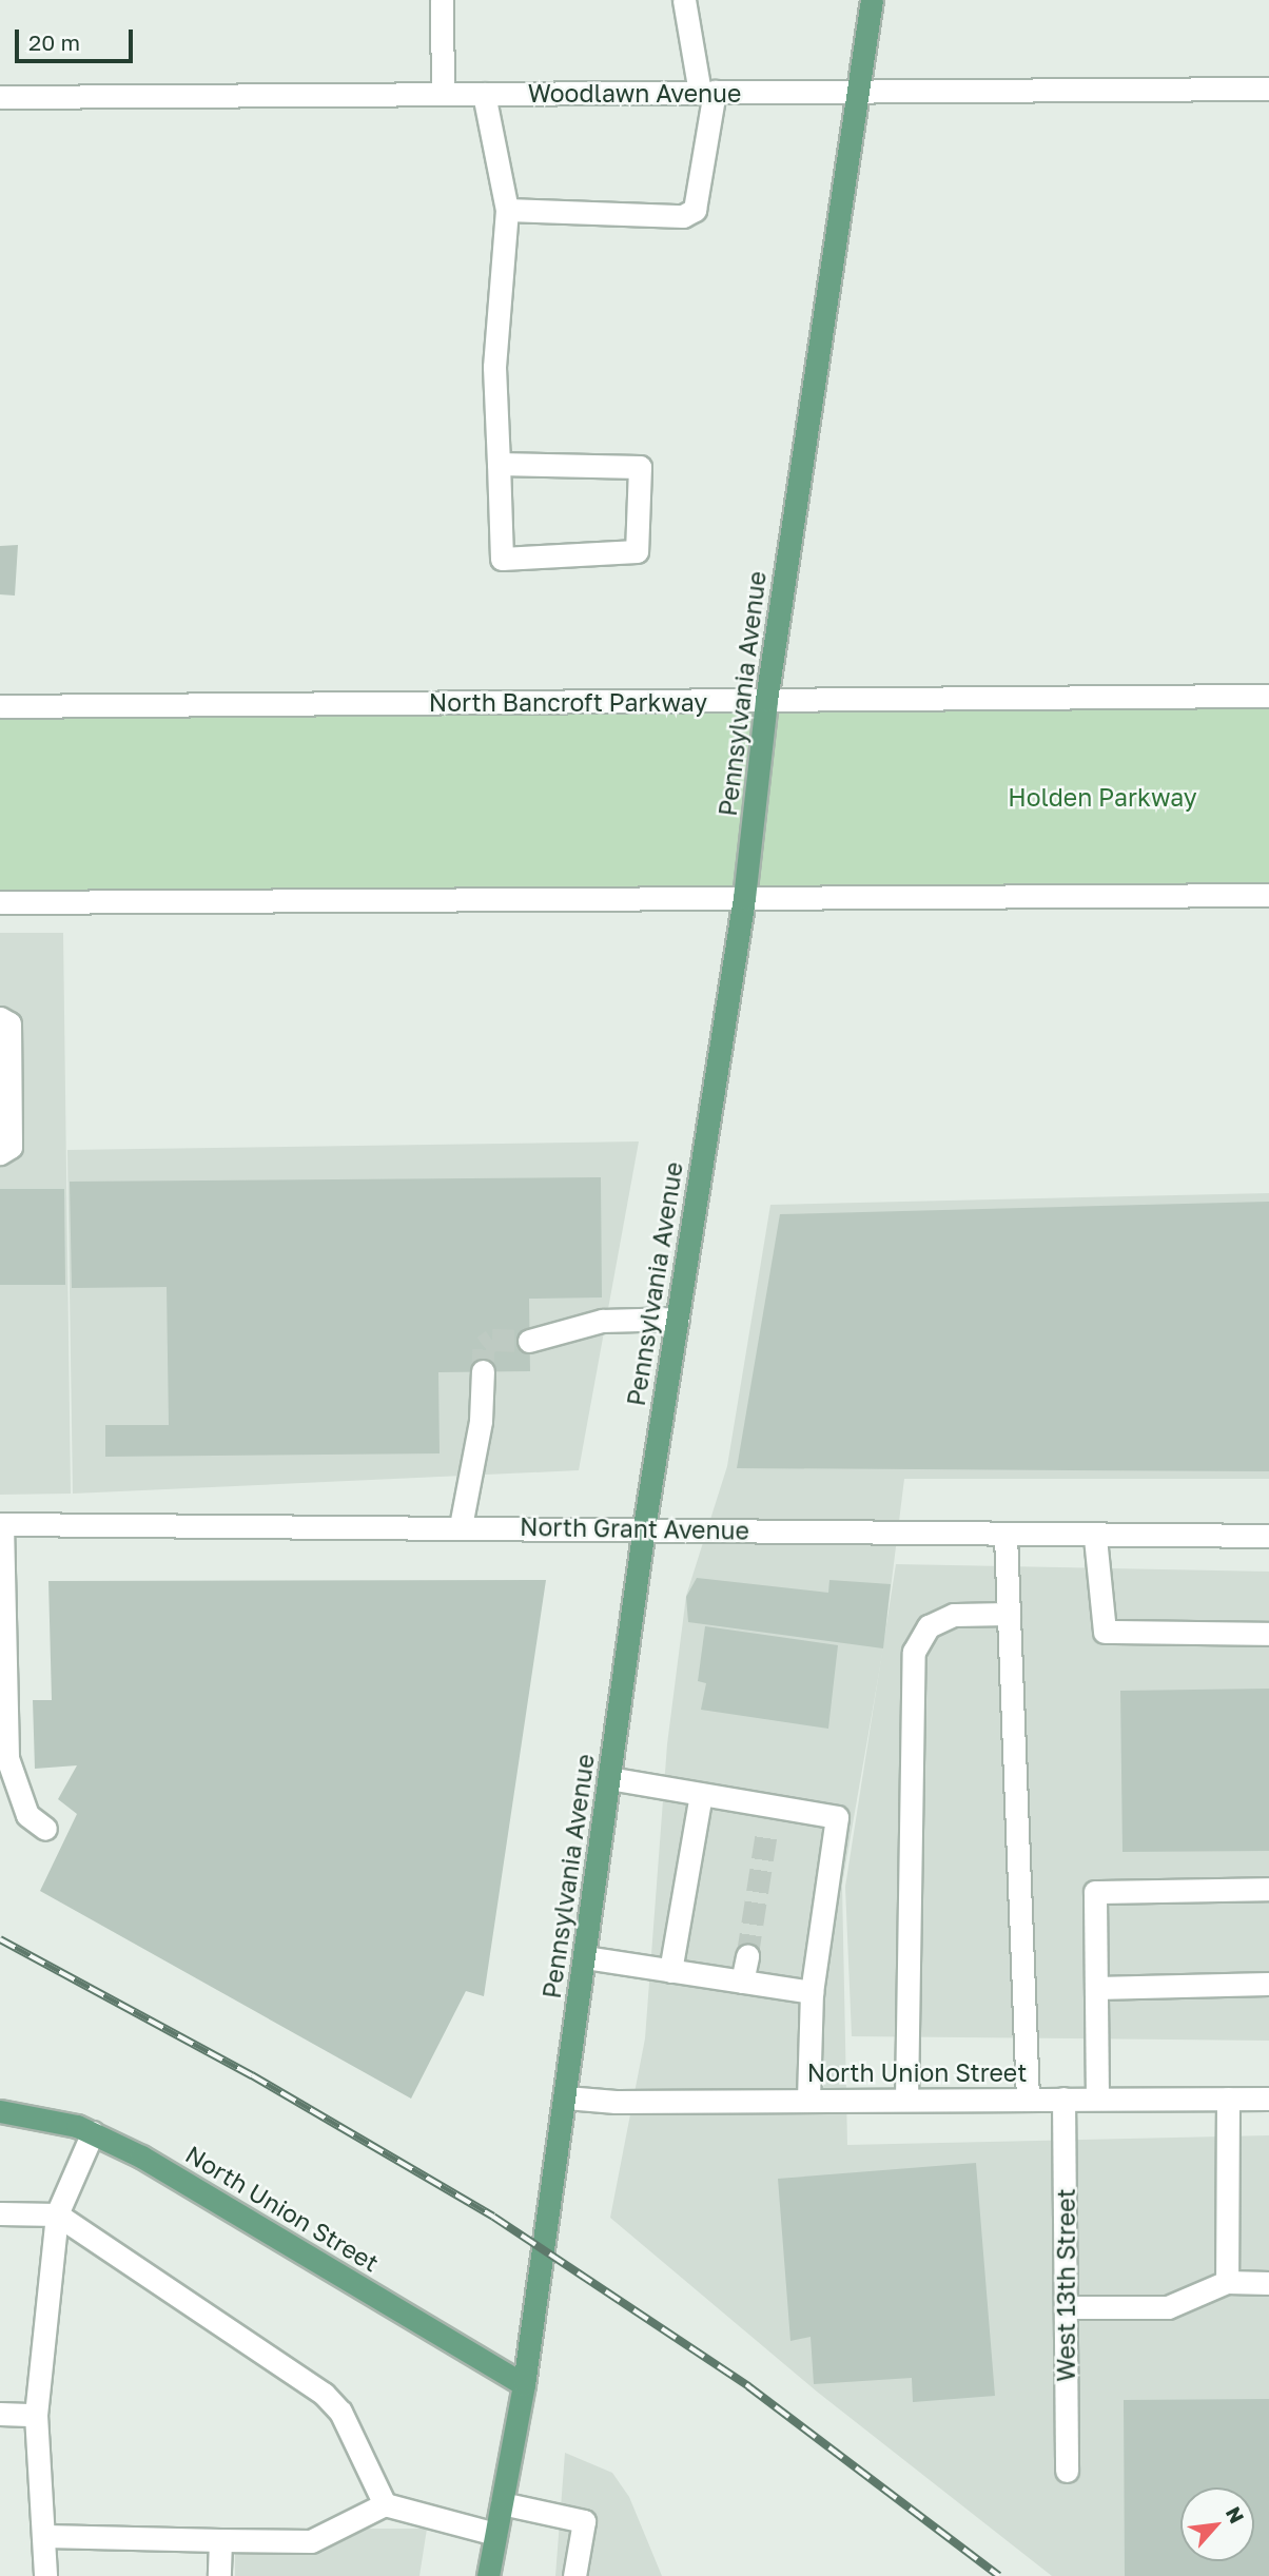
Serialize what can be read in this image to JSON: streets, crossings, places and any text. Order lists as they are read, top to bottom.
{
  "streets": {
    "main road": ["Pennsylvania Avenue", "North Union Street"],
    "street": [
      "Woodlawn Avenue",
      "North Bancroft Parkway",
      "North Grant Avenue",
      "West 13th Street"
    ]
  },
  "crossings": [
    ["Woodlawn Avenue", "Pennsylvania Avenue"],
    ["Pennsylvania Avenue", "North Bancroft Parkway"],
    ["Pennsylvania Avenue", "North Grant Avenue"],
    ["Pennsylvania Avenue", "North Union Street"],
    ["North Union Street", "West 13th Street"]
  ],
  "parks": ["Holden Parkway"],
  "scale_bar": "20 m",
  "north": "top right"
}
